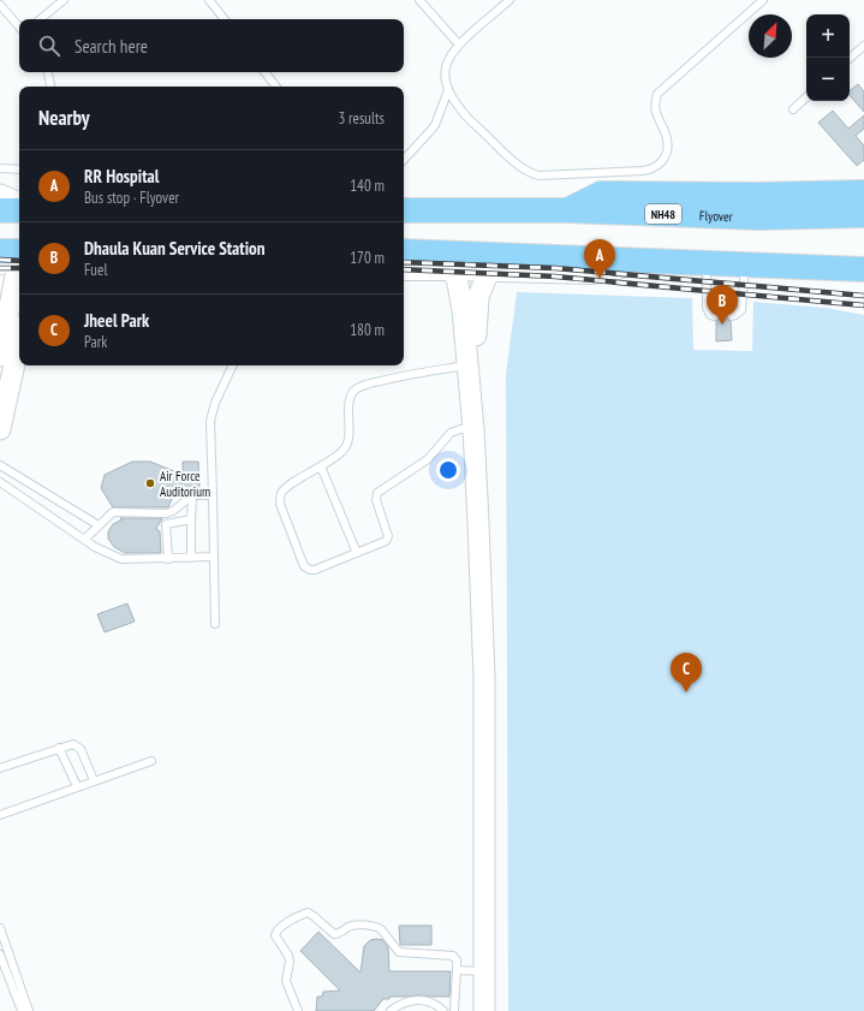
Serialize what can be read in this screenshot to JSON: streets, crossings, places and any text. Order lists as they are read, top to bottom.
{
  "streets": {
    "highway": ["NH48", "Flyover"]
  },
  "crossings": [
    ["NH48", "Flyover"]
  ],
  "places": ["Air Force Auditorium"],
  "north": "top right",
  "page": {
    "map_buttons": ["+", "−"],
    "search": "Search here",
    "heading": ["Nearby", "3 results"],
    "list": [
      {
        "mark": "A",
        "name": "RR Hospital",
        "note": "Bus stop · Flyover",
        "value": "140 m"
      },
      {
        "mark": "B",
        "name": "Dhaula Kuan Service Station",
        "note": "Fuel",
        "value": "170 m"
      },
      {
        "mark": "C",
        "name": "Jheel Park",
        "note": "Park",
        "value": "180 m"
      }
    ],
    "pins": ["A", "B", "C"]
  }
}
